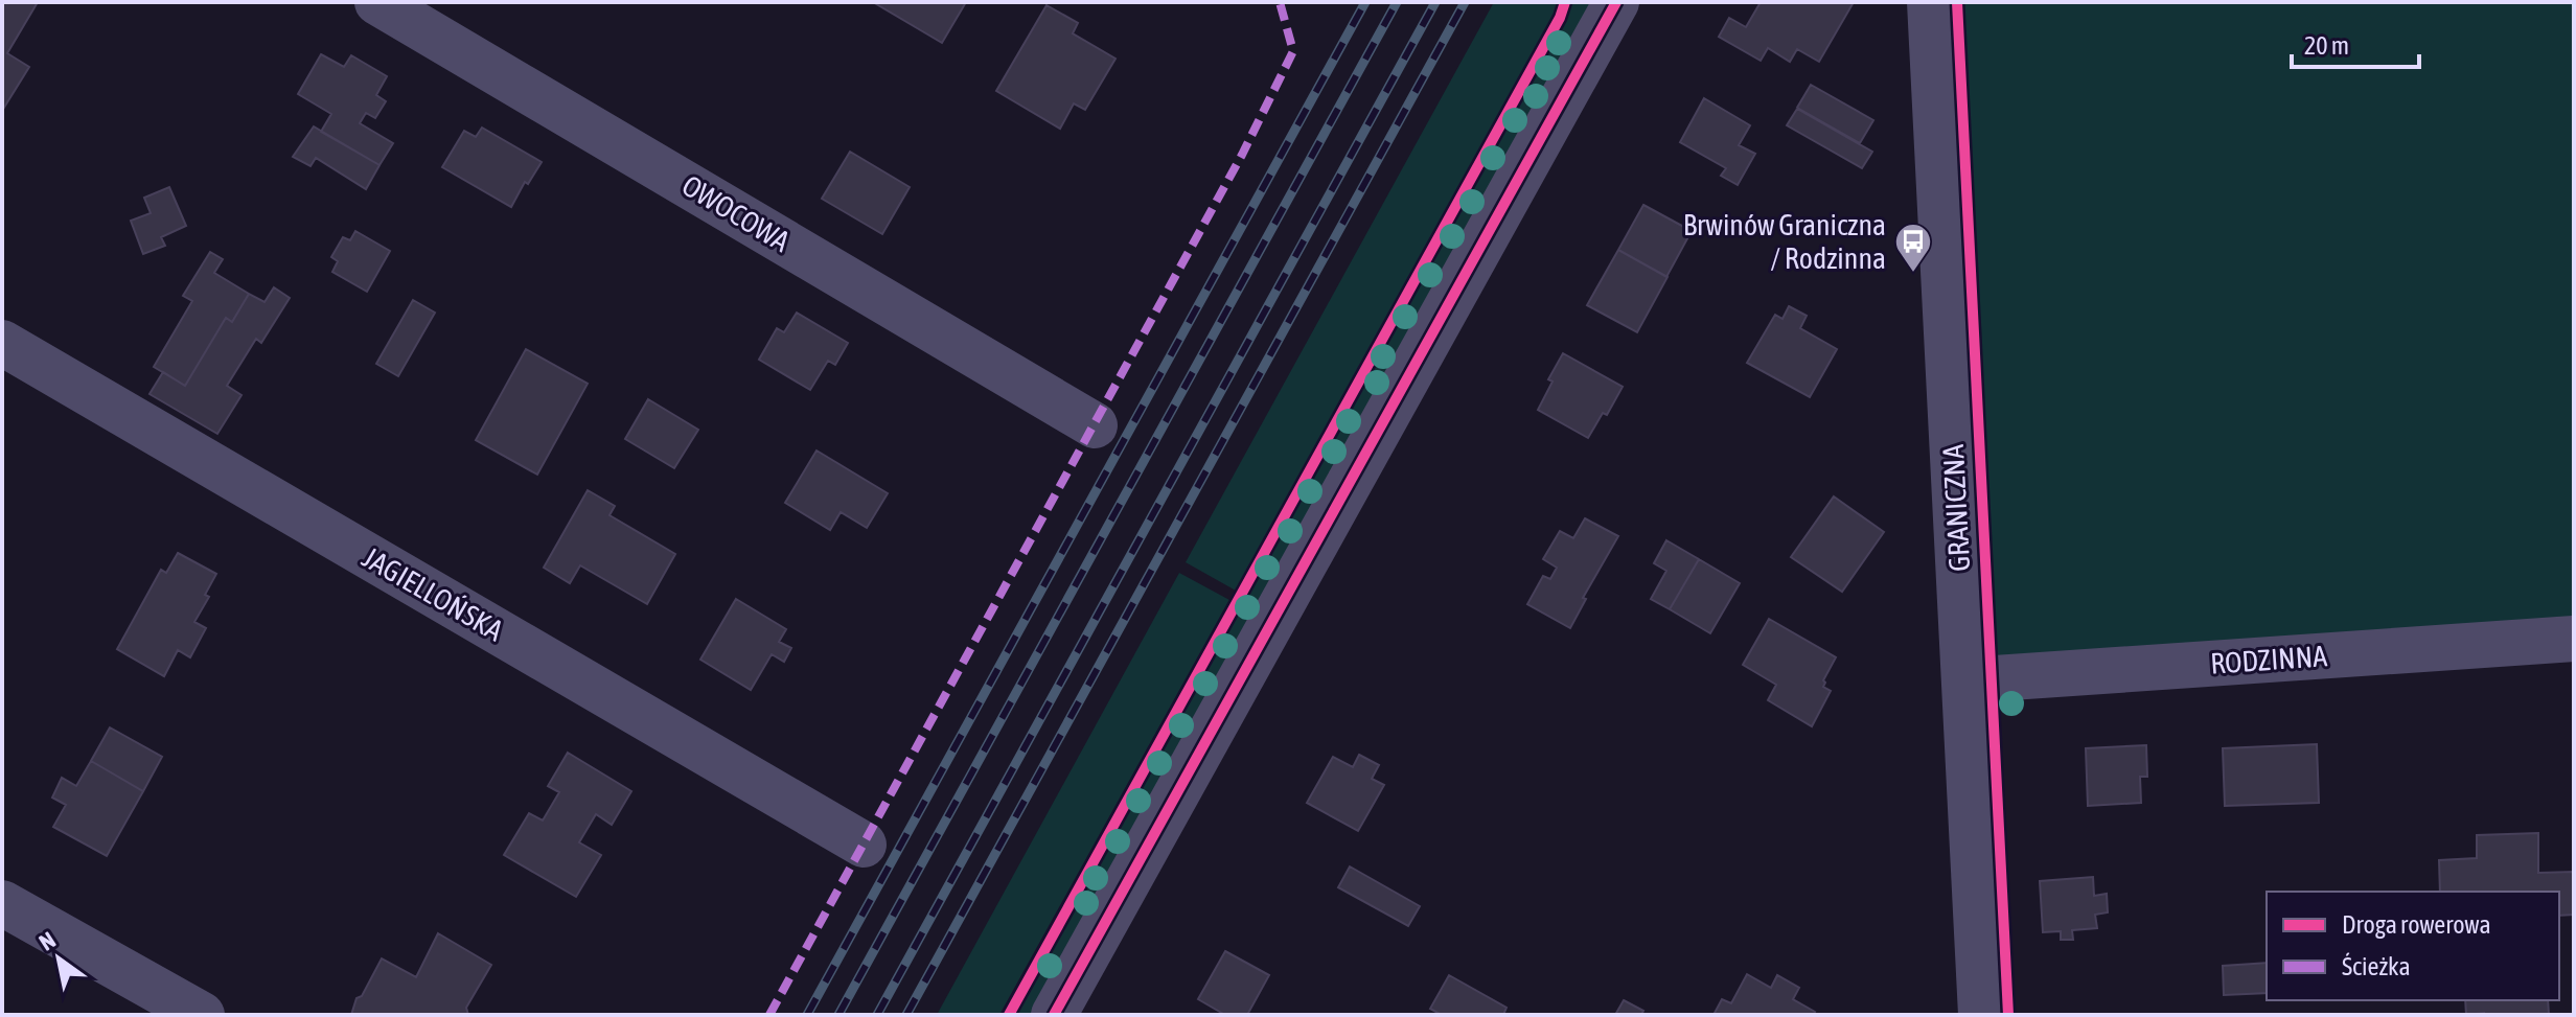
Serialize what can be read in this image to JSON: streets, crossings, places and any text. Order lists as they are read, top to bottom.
{
  "streets": {
    "street": [
      "OWOCOWA",
      "GRANICZNA",
      "JAGIELLOŃSKA",
      "RODZINNA"
    ]
  },
  "crossings": [
    ["GRANICZNA", "RODZINNA"]
  ],
  "places": {
    "bus stop": ["Brwinów Graniczna / Rodzinna"]
  },
  "legend": ["Droga rowerowa", "Ścieżka"],
  "scale_bar": "20 m",
  "north": "top left"
}
